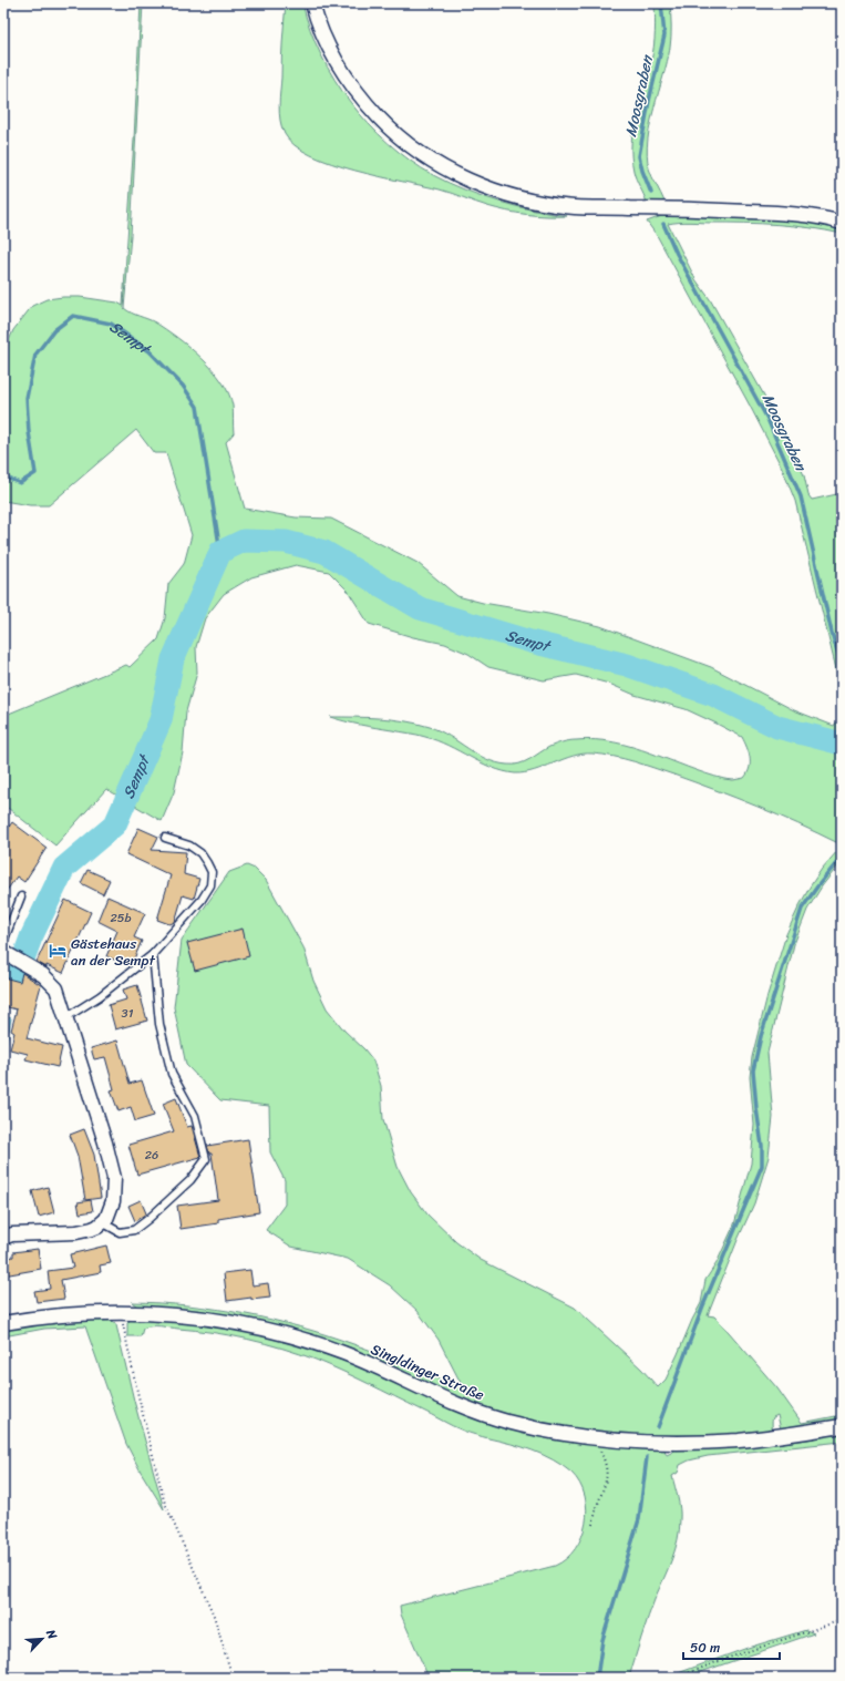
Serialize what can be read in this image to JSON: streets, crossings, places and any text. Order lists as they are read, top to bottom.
{
  "streets": {
    "street": ["Singldinger Straße"]
  },
  "water": ["Moosgraben", "Sempt"],
  "places": {
    "hotel": ["Gästehaus an der Sempt"]
  },
  "house_numbers": ["25b", "31", "26"],
  "scale_bar": "50 m",
  "north": "top right"
}
